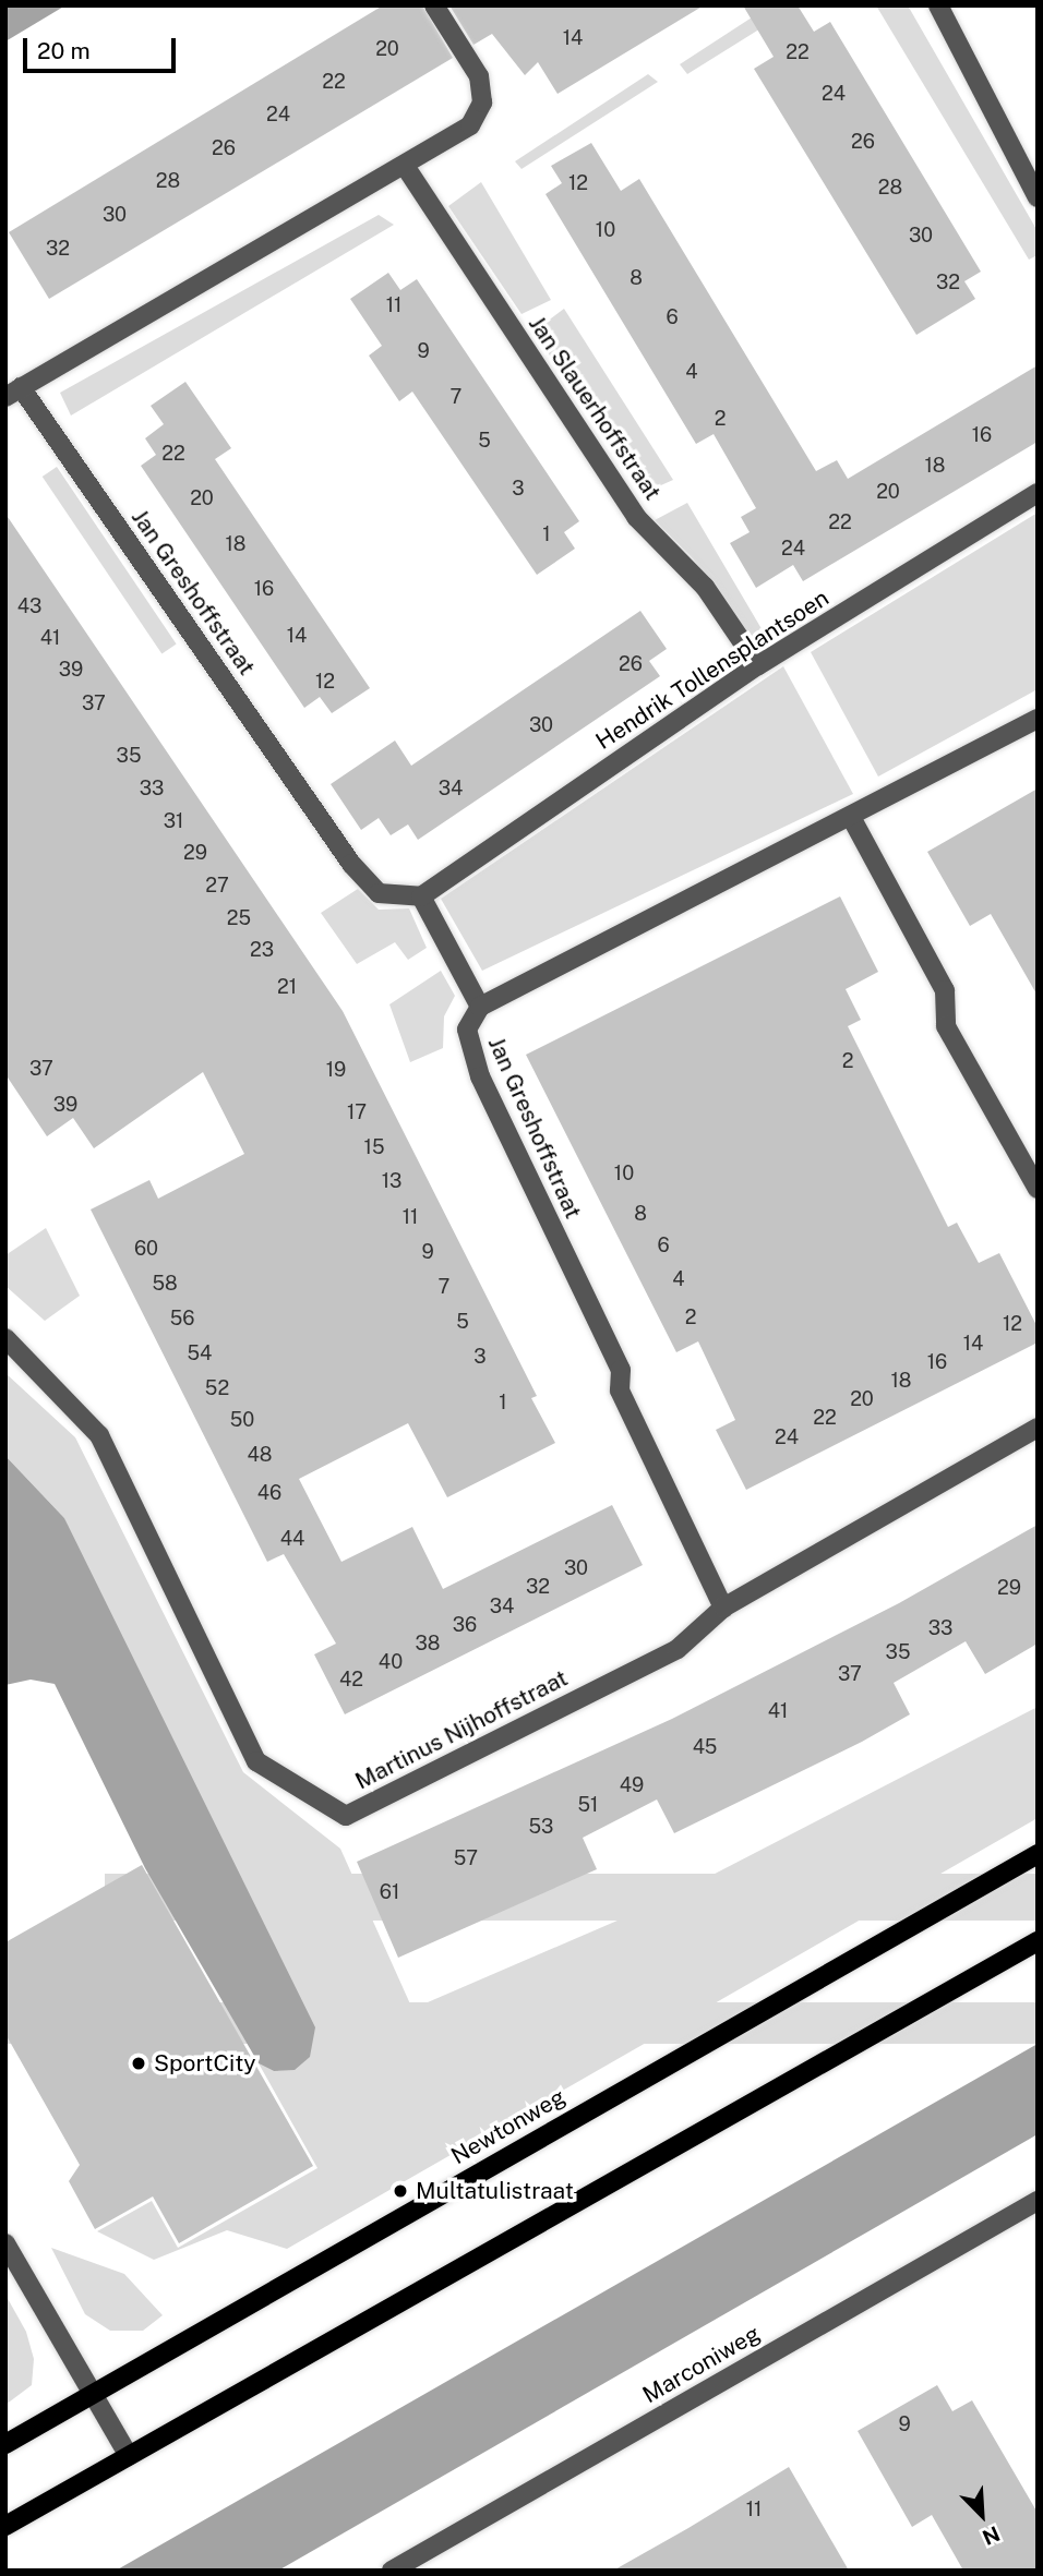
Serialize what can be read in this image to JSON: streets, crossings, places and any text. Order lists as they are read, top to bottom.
{
  "streets": {
    "main road": ["Newtonweg"],
    "street": [
      "Jan Slauerhoffstraat",
      "Jan Greshoffstraat",
      "Hendrik Tollensplantsoen",
      "Martinus Nijhoffstraat",
      "Marconiweg"
    ]
  },
  "crossings": [
    ["Jan Slauerhoffstraat", "Hendrik Tollensplantsoen"],
    ["Jan Greshoffstraat", "Hendrik Tollensplantsoen"],
    ["Jan Greshoffstraat", "Martinus Nijhoffstraat"]
  ],
  "places": ["SportCity", "Multatulistraat"],
  "house_numbers": [
    "14",
    "20",
    "22",
    "22",
    "24",
    "24",
    "26",
    "26",
    "28",
    "12",
    "28",
    "30",
    "10",
    "30",
    "32",
    "8",
    "32",
    "11",
    "6",
    "9",
    "4",
    "7",
    "2",
    "16",
    "5",
    "22",
    "18",
    "3",
    "20",
    "20",
    "22",
    "1",
    "18",
    "24",
    "16",
    "43",
    "14",
    "41",
    "26",
    "39",
    "12",
    "37",
    "30",
    "35",
    "33",
    "34",
    "31",
    "29",
    "27",
    "25",
    "23",
    "21",
    "2",
    "37",
    "19",
    "39",
    "17",
    "15",
    "10",
    "13",
    "8",
    "11",
    "6",
    "60",
    "9",
    "4",
    "58",
    "7",
    "2",
    "56",
    "5",
    "12",
    "14",
    "54",
    "3",
    "16",
    "18",
    "52",
    "20",
    "1",
    "22",
    "50",
    "24",
    "48",
    "46",
    "44",
    "30",
    "32",
    "29",
    "34",
    "36",
    "33",
    "38",
    "35",
    "40",
    "37",
    "42",
    "41",
    "45",
    "49",
    "51",
    "53",
    "57",
    "61",
    "9",
    "11"
  ],
  "scale_bar": "20 m",
  "north": "bottom right"
}
